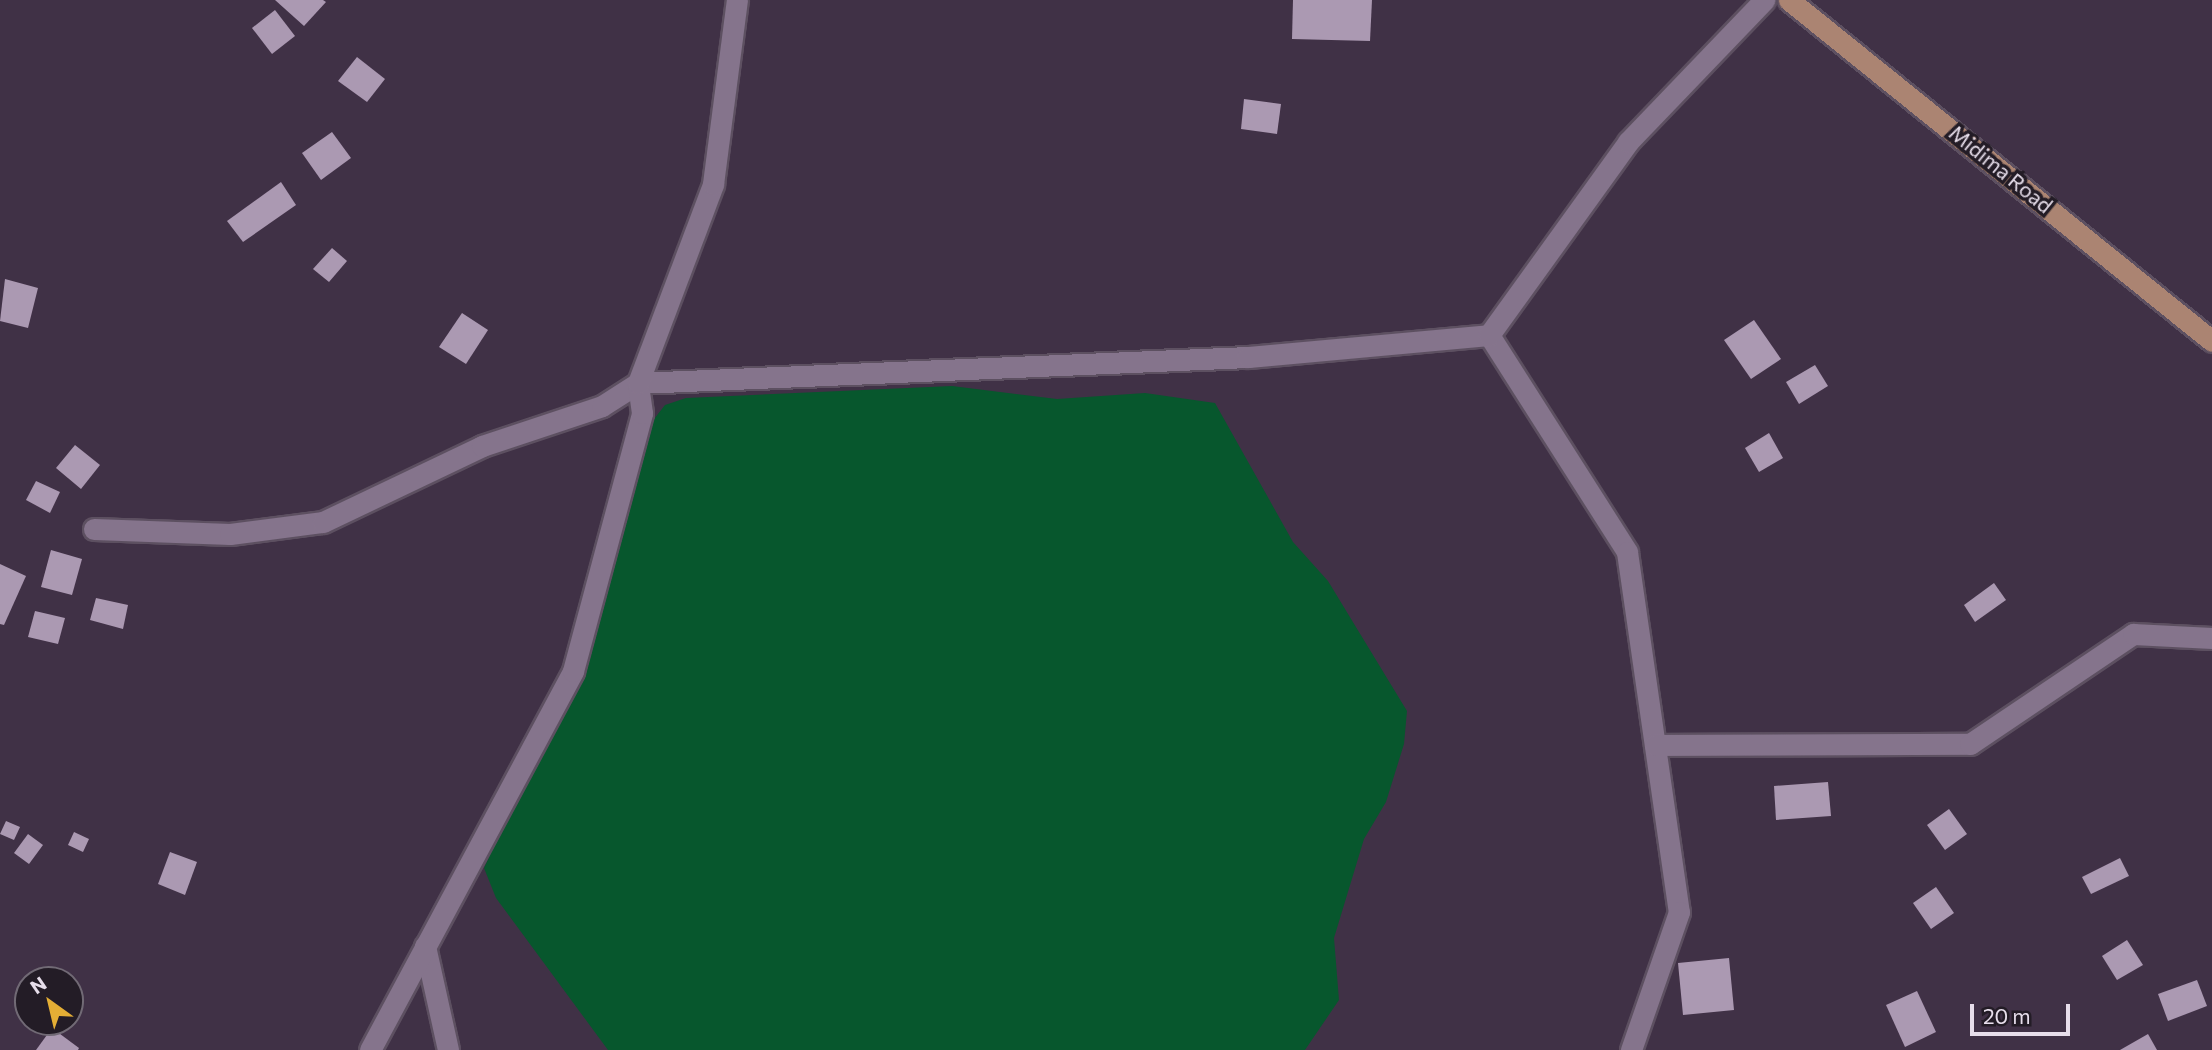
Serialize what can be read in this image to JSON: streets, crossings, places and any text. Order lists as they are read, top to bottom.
{
  "streets": {
    "main road": ["Midima Road"]
  },
  "scale_bar": "20 m",
  "north": "top left"
}
